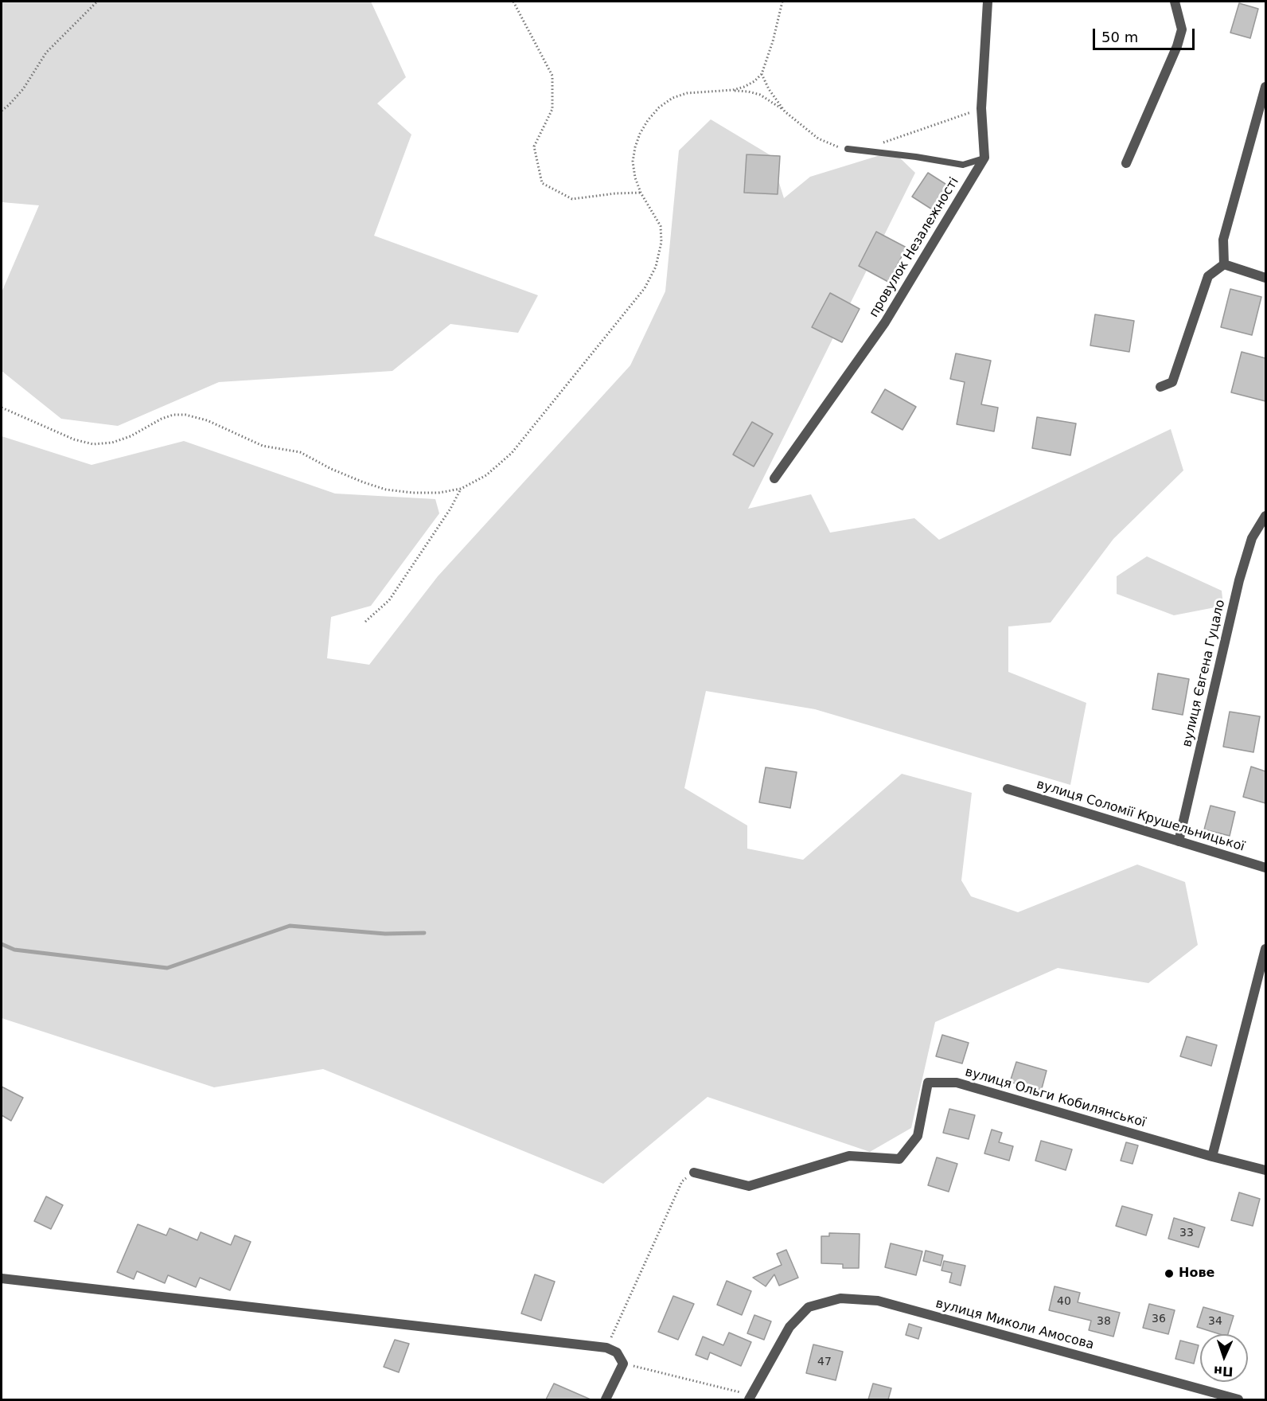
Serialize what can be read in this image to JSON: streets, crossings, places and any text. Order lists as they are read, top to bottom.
{
  "streets": {
    "street": [
      "провулок Незалежності",
      "вулиця Євгена Гуцало",
      "вулиця Соломії Крушельницької",
      "вулиця Ольги Кобилянської",
      "вулиця Миколи Амосова"
    ]
  },
  "crossings": [
    ["вулиця Євгена Гуцало", "вулиця Соломії Крушельницької"]
  ],
  "places": ["Нове"],
  "house_numbers": [
    "33",
    "40",
    "36",
    "38",
    "34",
    "47"
  ],
  "scale_bar": "50 m",
  "north": "bottom"
}
